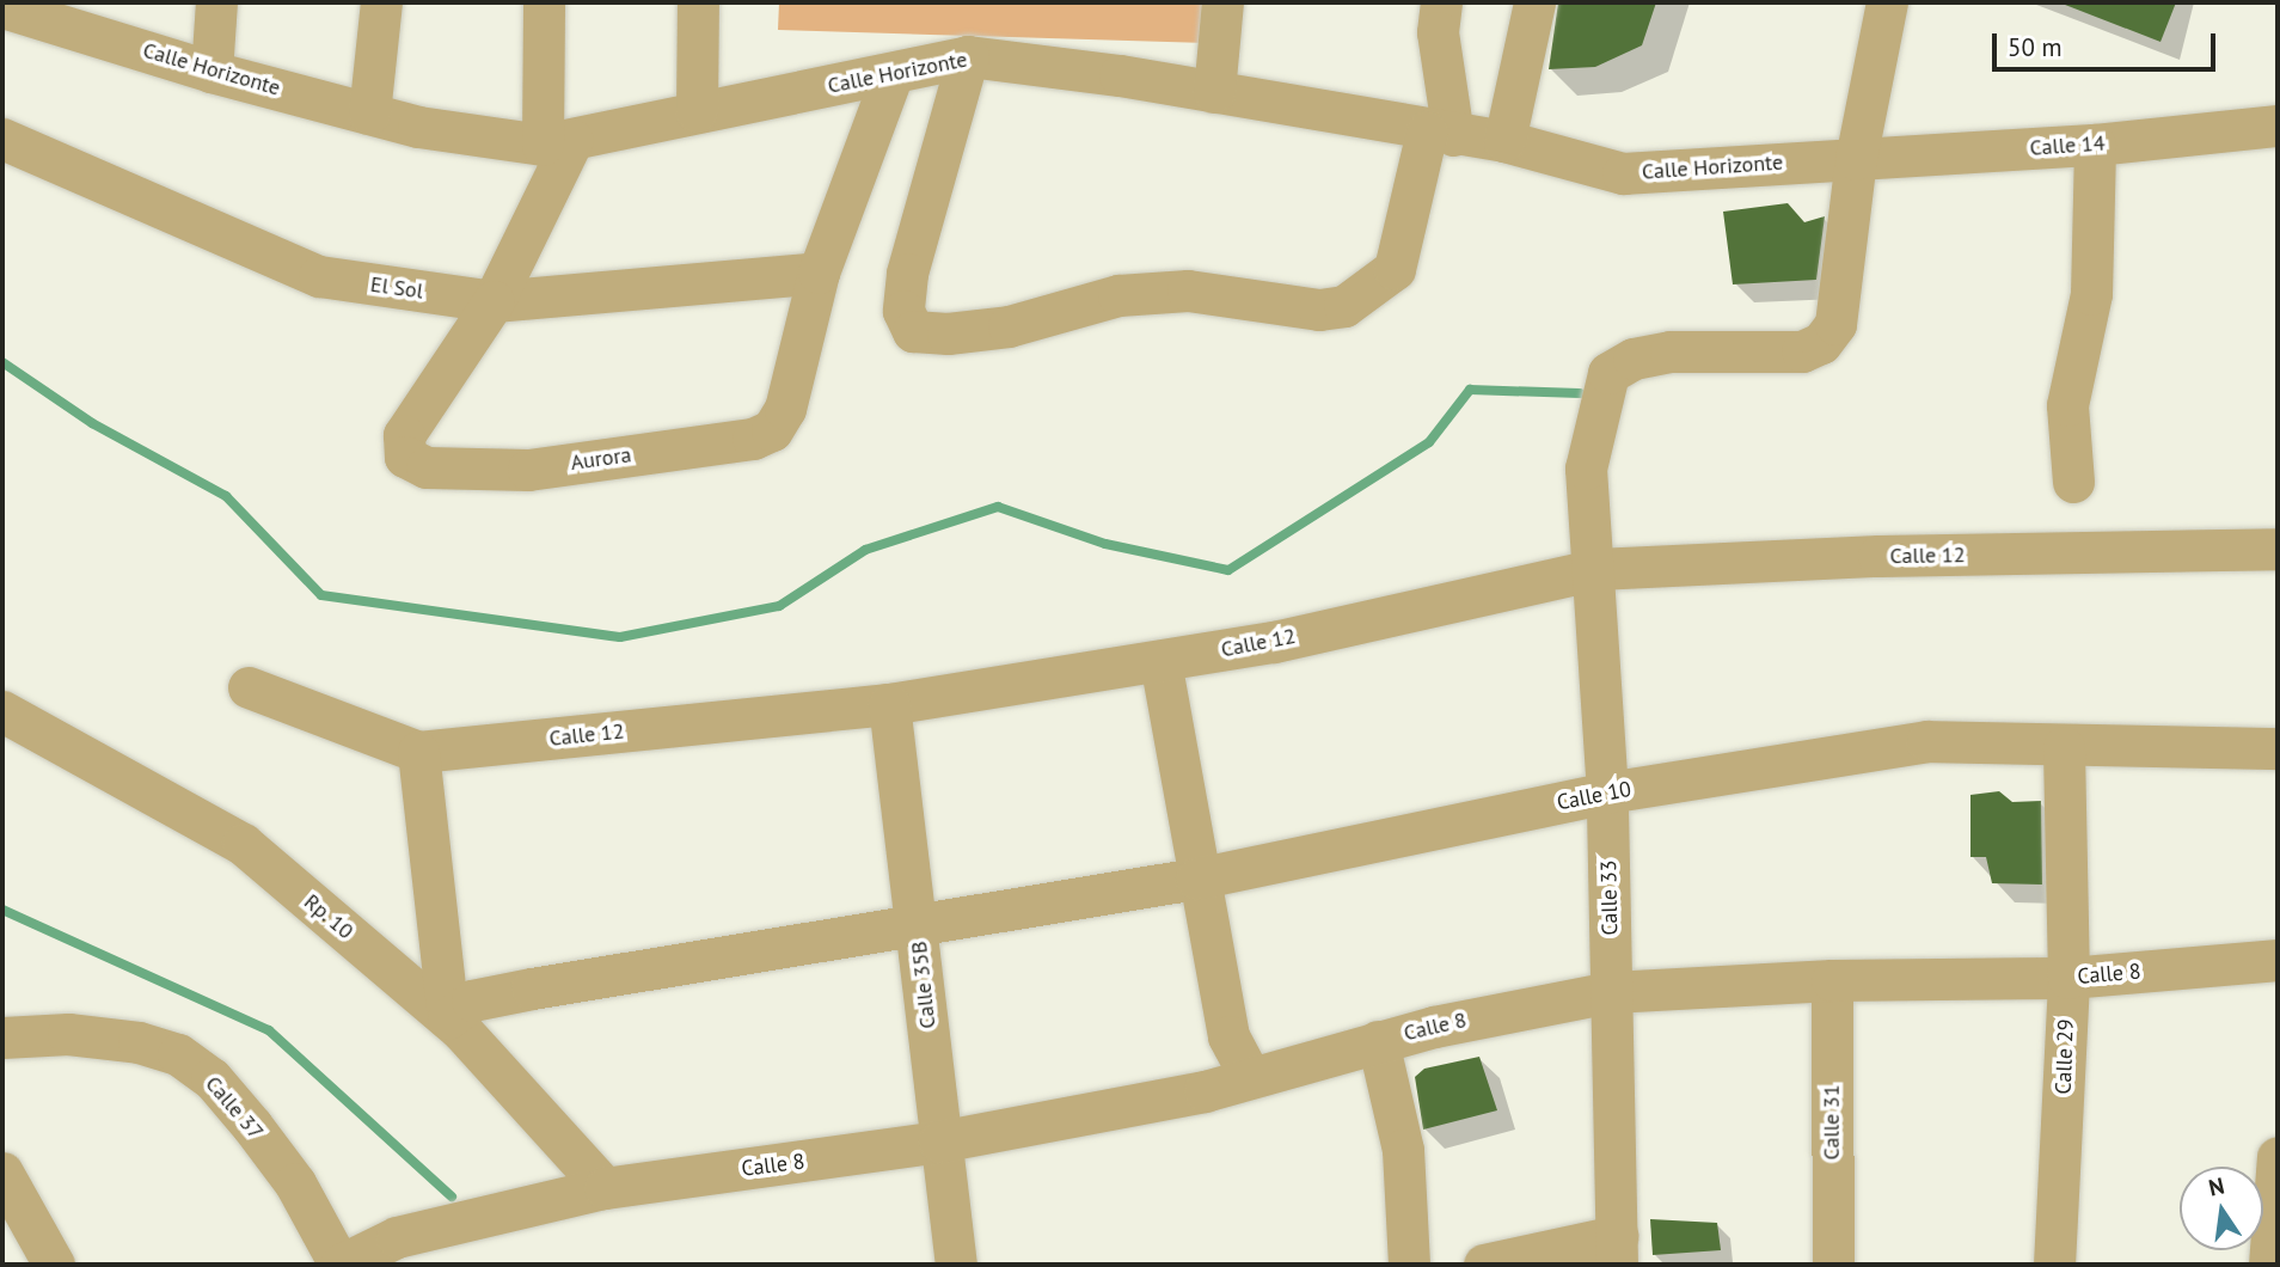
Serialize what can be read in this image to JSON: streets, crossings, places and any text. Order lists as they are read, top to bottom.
{
  "streets": {
    "street": [
      "Calle Horizonte",
      "Calle 14",
      "El Sol",
      "Aurora",
      "Calle 12",
      "Calle 10",
      "Calle 33",
      "Rp. 10",
      "Calle 8",
      "Calle 35B",
      "Calle 29",
      "Calle 37",
      "Calle 31"
    ]
  },
  "crossings": [
    ["Calle Horizonte", "Calle 14"],
    ["Calle Horizonte", "Calle 33"],
    ["Calle 14", "Calle 33"],
    ["El Sol", "Aurora"],
    ["Calle 12", "Calle 33"],
    ["Calle 12", "Calle 35B"],
    ["Calle 10", "Calle 33"],
    ["Calle 10", "Rp. 10"],
    ["Calle 10", "Calle 35B"],
    ["Calle 10", "Calle 29"],
    ["Calle 33", "Calle 8"],
    ["Rp. 10", "Calle 8"],
    ["Calle 8", "Calle 35B"],
    ["Calle 8", "Calle 29"],
    ["Calle 8", "Calle 37"],
    ["Calle 8", "Calle 31"]
  ],
  "scale_bar": "50 m",
  "north": "top"
}
